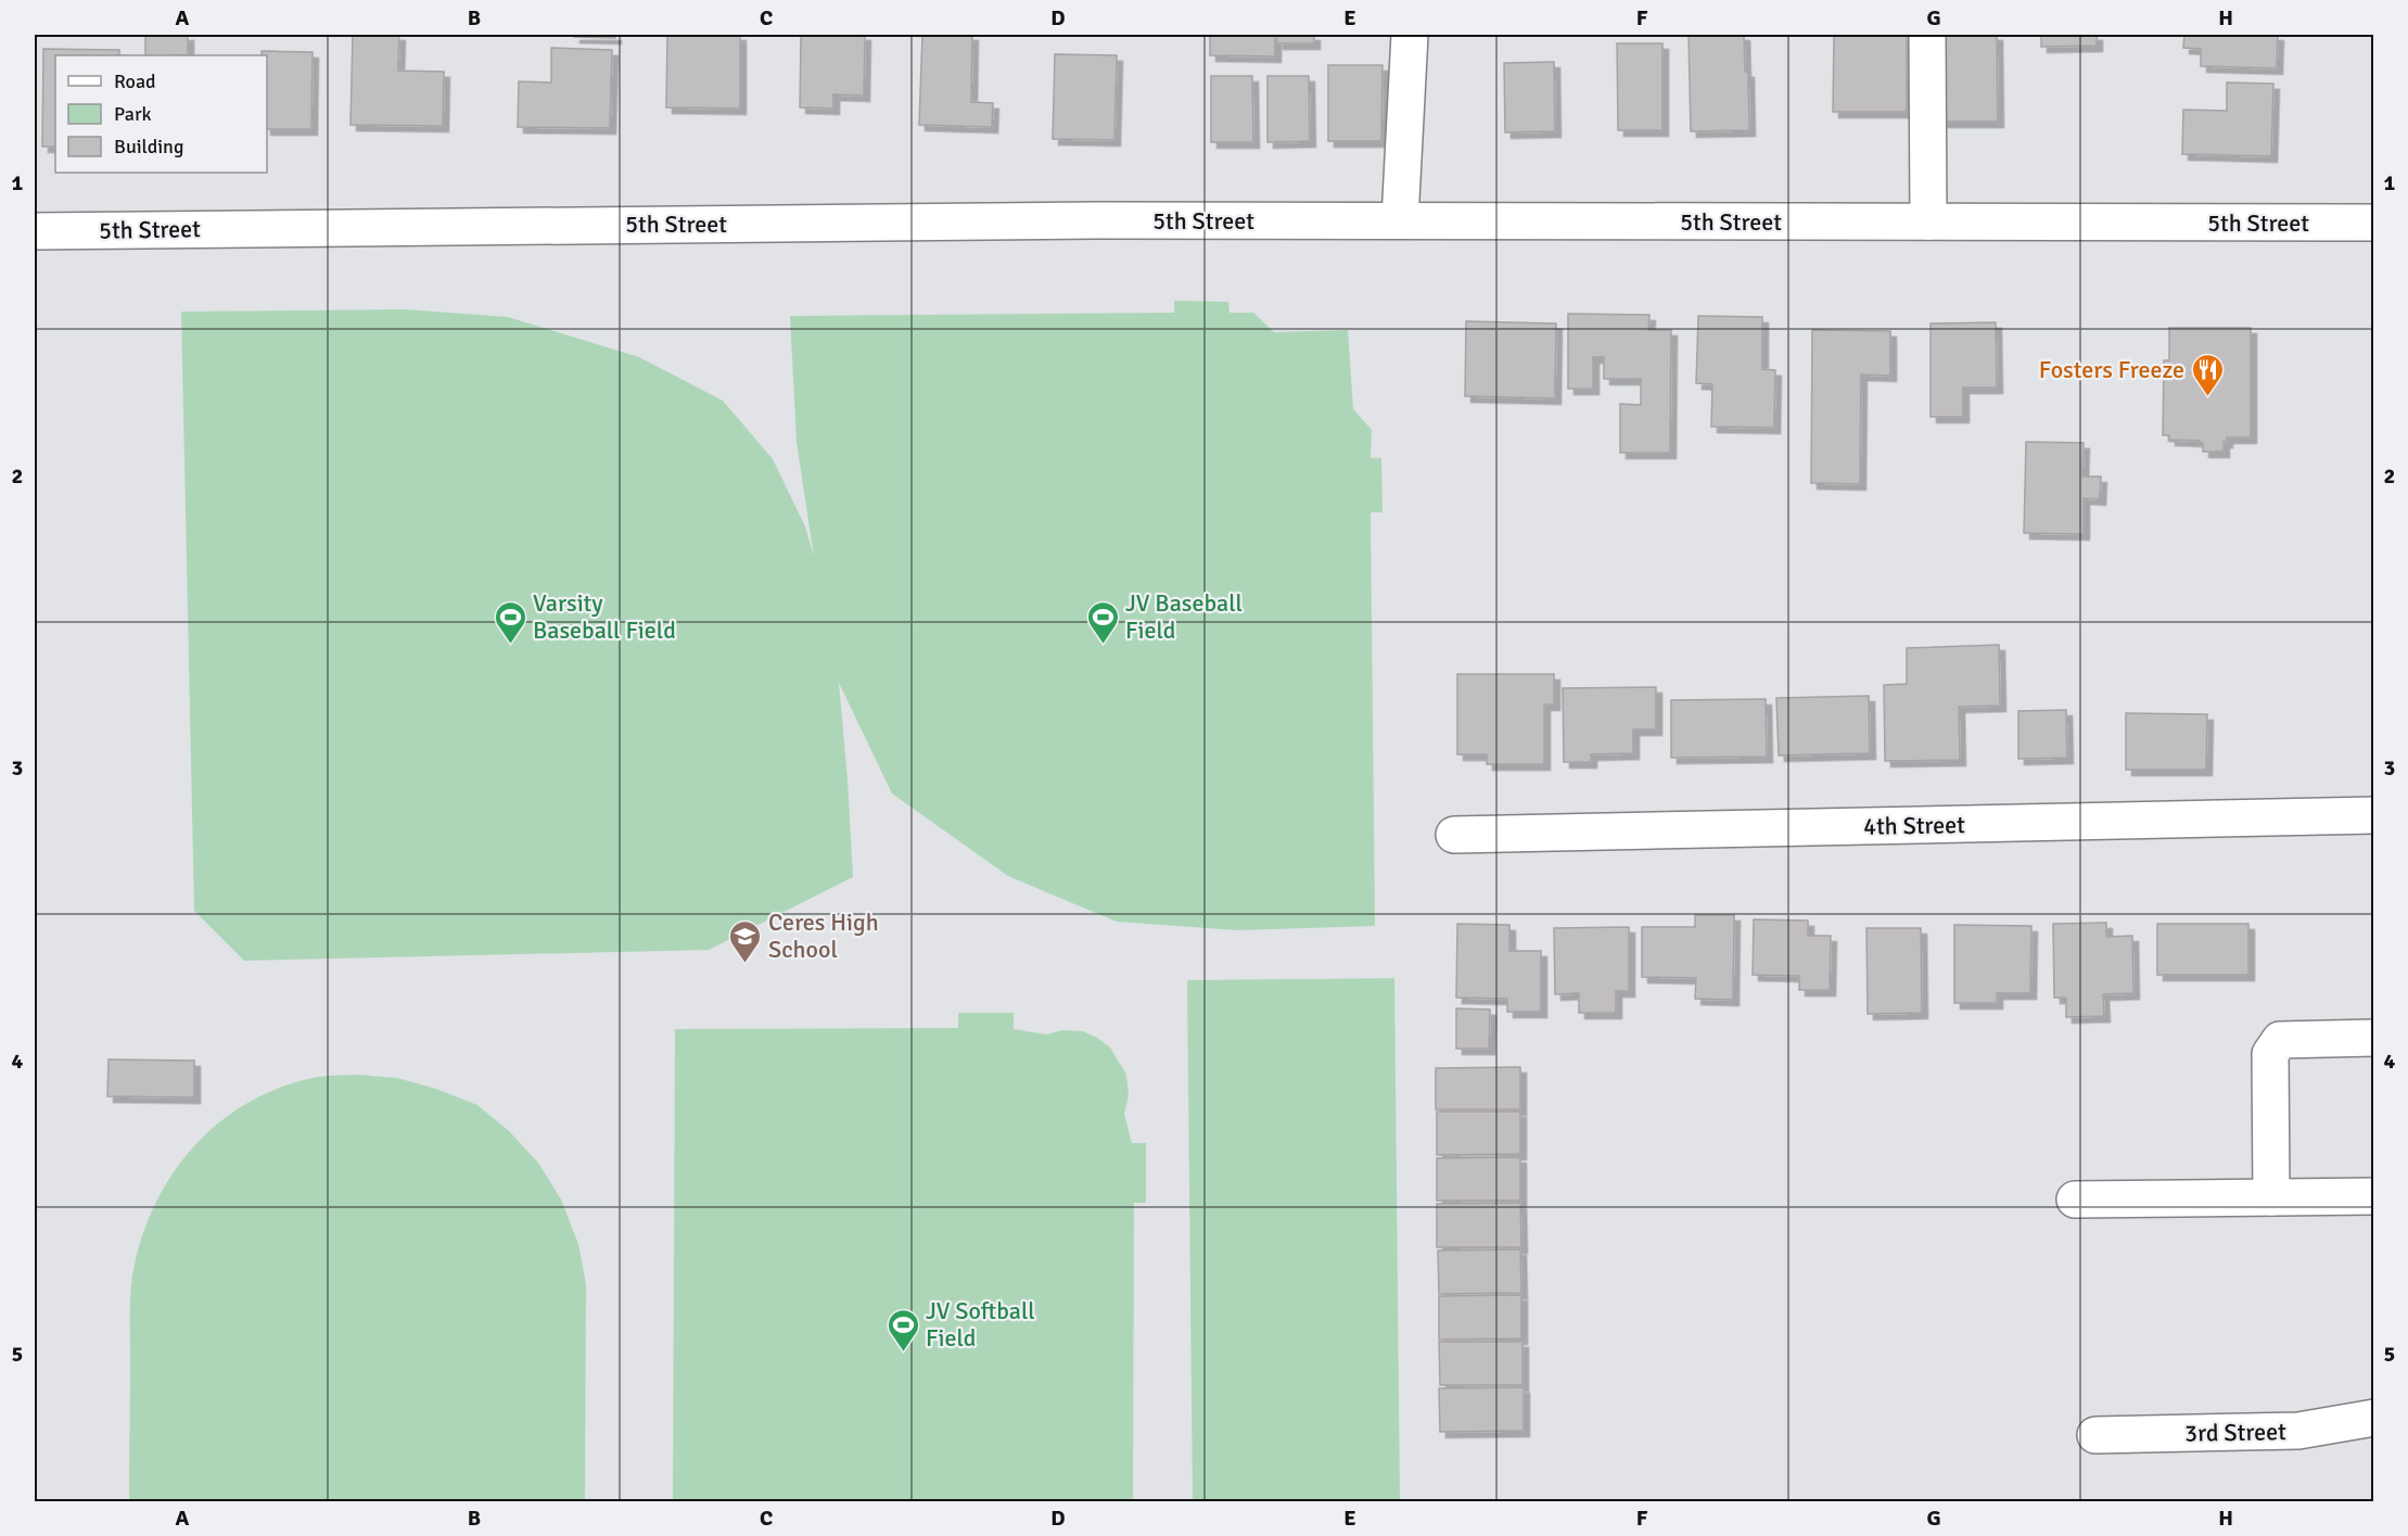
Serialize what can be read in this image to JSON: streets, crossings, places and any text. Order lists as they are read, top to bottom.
{
  "streets": {
    "street": ["5th Street", "4th Street", "3rd Street"]
  },
  "places": {
    "restaurant": ["Fosters Freeze"],
    "sports": ["Varsity Baseball Field", "JV Baseball Field", "JV Softball Field"],
    "school or university": ["Ceres High School"]
  },
  "legend": ["Road", "Park", "Building"],
  "grid": {
    "columns": [
      "A",
      "B",
      "C",
      "D",
      "E",
      "F",
      "G",
      "H"
    ],
    "rows": [
      "1",
      "2",
      "3",
      "4",
      "5"
    ]
  }
}
